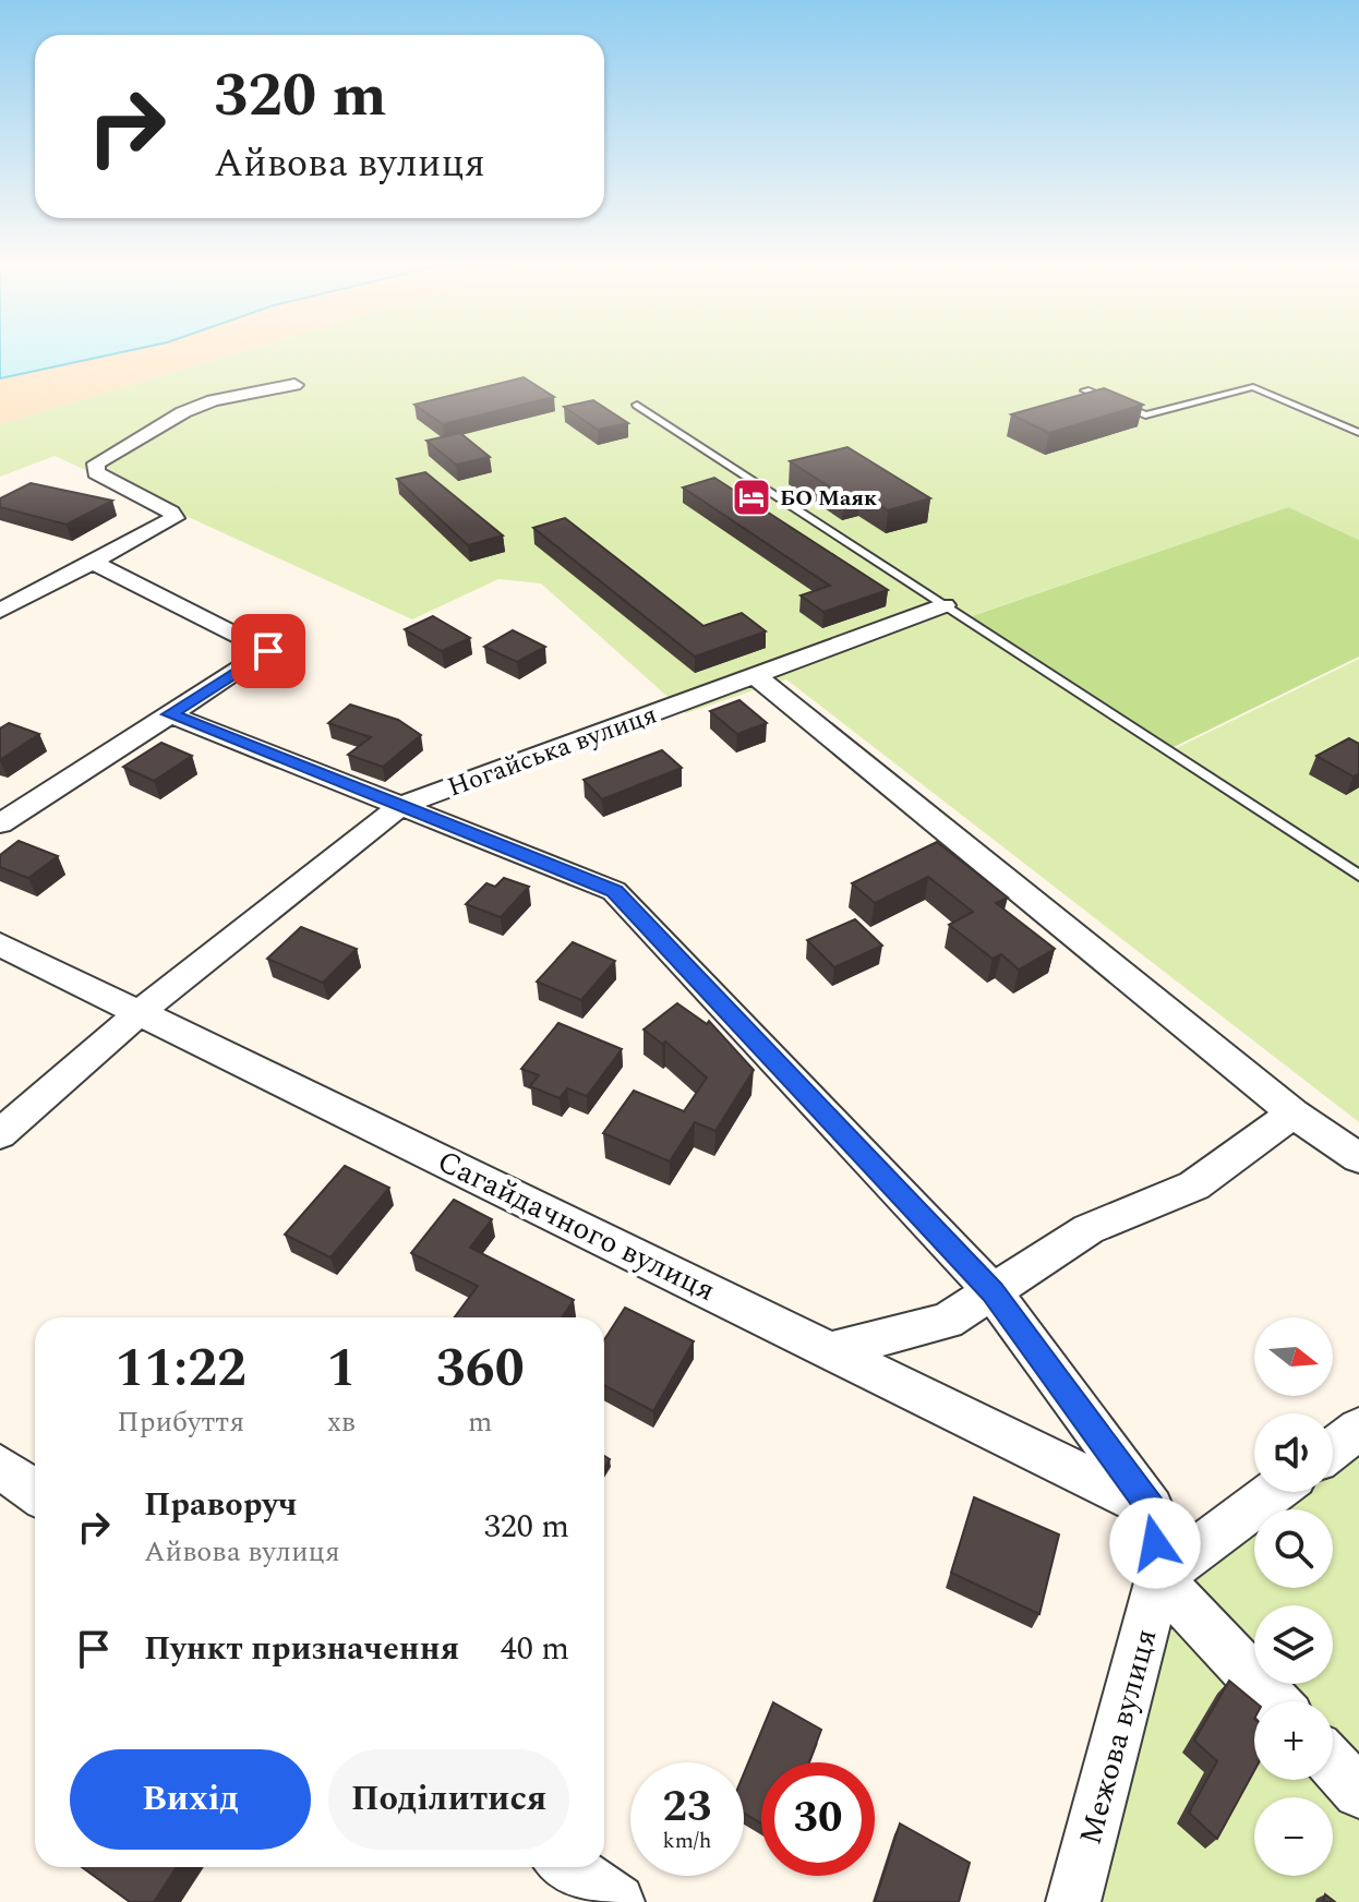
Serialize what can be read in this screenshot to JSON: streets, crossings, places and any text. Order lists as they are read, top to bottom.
{
  "streets": {
    "street": ["Ногайська вулиця", "Сагайдачного вулиця", "Межова вулиця"]
  },
  "crossings": [
    ["Ногайська вулиця", "Сагайдачного вулиця"],
    ["Сагайдачного вулиця", "Межова вулиця"]
  ],
  "places": {
    "hotel": ["БО Маяк"]
  },
  "north": "right",
  "page": {
    "turn": ["320 m", "Айвова вулиця"],
    "map_buttons": ["+", "−"],
    "eta": [
      "11:22",
      "Прибуття",
      "1",
      "хв",
      "360",
      "m"
    ],
    "list": [
      {
        "name": "Праворуч",
        "note": "Айвова вулиця",
        "value": "320 m"
      },
      {
        "name": "Пункт призначення",
        "value": "40 m"
      }
    ],
    "buttons": ["Вихід", "Поділитися"],
    "speed": "23 km/h",
    "limit": "30"
  }
}
